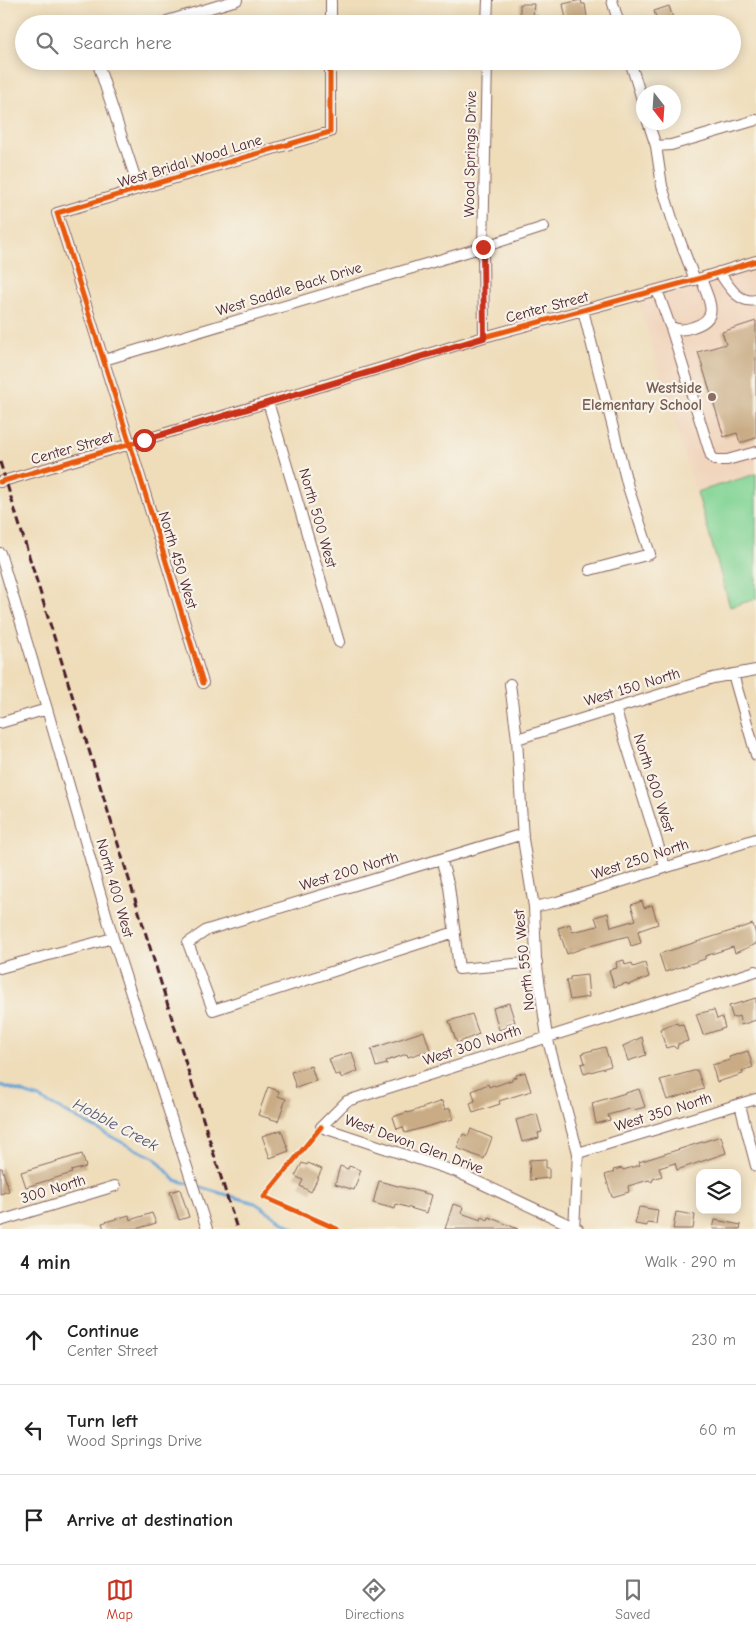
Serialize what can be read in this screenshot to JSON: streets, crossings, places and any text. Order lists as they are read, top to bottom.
{
  "streets": {
    "street": [
      "Wood Springs Drive",
      "West Bridal Wood Lane",
      "West Saddle Back Drive",
      "Center Street",
      "North 500 West",
      "North 450 West",
      "West 150 North",
      "North 600 West",
      "West 250 North",
      "West 200 North",
      "North 400 West",
      "North 550 West",
      "West 300 North",
      "West 350 North",
      "West Devon Glen Drive",
      "300 North"
    ]
  },
  "crossings": [
    ["Wood Springs Drive", "West Saddle Back Drive"],
    ["Wood Springs Drive", "Center Street"],
    ["West Bridal Wood Lane", "North 450 West"],
    ["West Saddle Back Drive", "North 450 West"],
    ["Center Street", "North 500 West"],
    ["Center Street", "North 450 West"],
    ["West 150 North", "North 600 West"],
    ["West 150 North", "North 550 West"],
    ["North 600 West", "West 250 North"],
    ["West 250 North", "North 550 West"],
    ["West 200 North", "North 550 West"],
    ["North 550 West", "West 300 North"],
    ["North 550 West", "West 350 North"],
    ["North 550 West", "West Devon Glen Drive"],
    ["West 300 North", "West Devon Glen Drive"]
  ],
  "water": ["Hobble Creek"],
  "places": ["Westside Elementary School"],
  "north": "bottom",
  "page": {
    "search": "Search here",
    "heading": ["4 min", "Walk · 290 m"],
    "list": [
      ["Continue", "Center Street", "230 m"],
      ["Turn left", "Wood Springs Drive", "60 m"],
      "Arrive at destination"
    ],
    "nav": ["Map", "Directions", "Saved"]
  }
}
